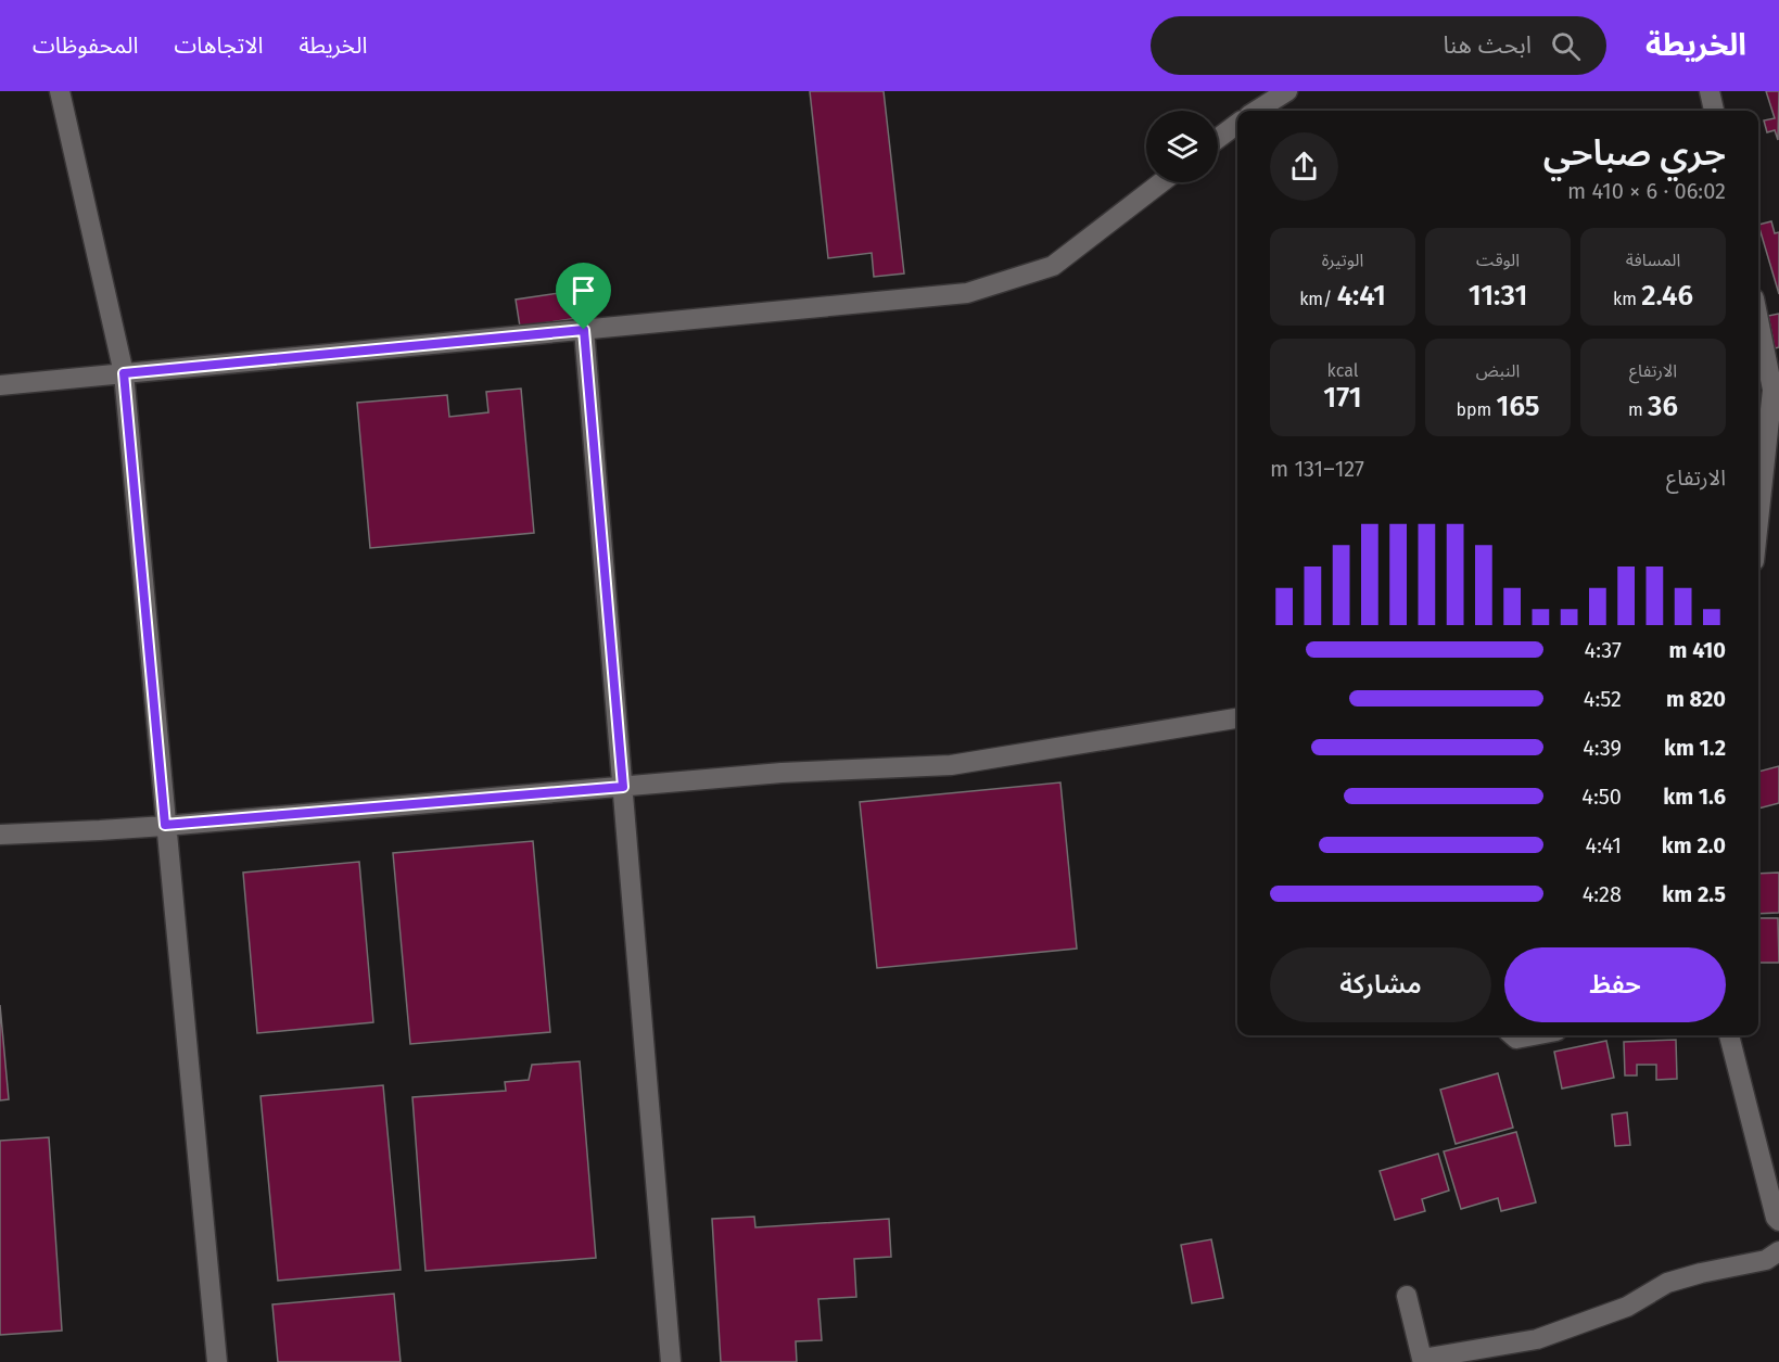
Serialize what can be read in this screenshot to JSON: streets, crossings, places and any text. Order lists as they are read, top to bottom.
{
  "page": {
    "header": "الخريطة",
    "search": "ابحث هنا",
    "nav": ["الخريطة", "الاتجاهات", "المحفوظات"],
    "heading": ["جري صباحي", "06:02 · 6 × 410 m"],
    "stats": [
      ["المسافة", "2.46 km"],
      ["الوقت", "11:31"],
      ["الوتيرة", "4:41 /km"],
      ["الارتفاع", "36 m"],
      ["النبض", "165 bpm"],
      ["kcal", "171"]
    ],
    "chart": ["الارتفاع", "127–131 m"],
    "list": [
      {
        "name": "410 m",
        "note": "4:37"
      },
      {
        "name": "820 m",
        "note": "4:52"
      },
      {
        "name": "1.2 km",
        "note": "4:39"
      },
      {
        "name": "1.6 km",
        "note": "4:50"
      },
      {
        "name": "2.0 km",
        "note": "4:41"
      },
      {
        "name": "2.5 km",
        "note": "4:28"
      }
    ],
    "buttons": ["حفظ", "مشاركة"]
  }
}
